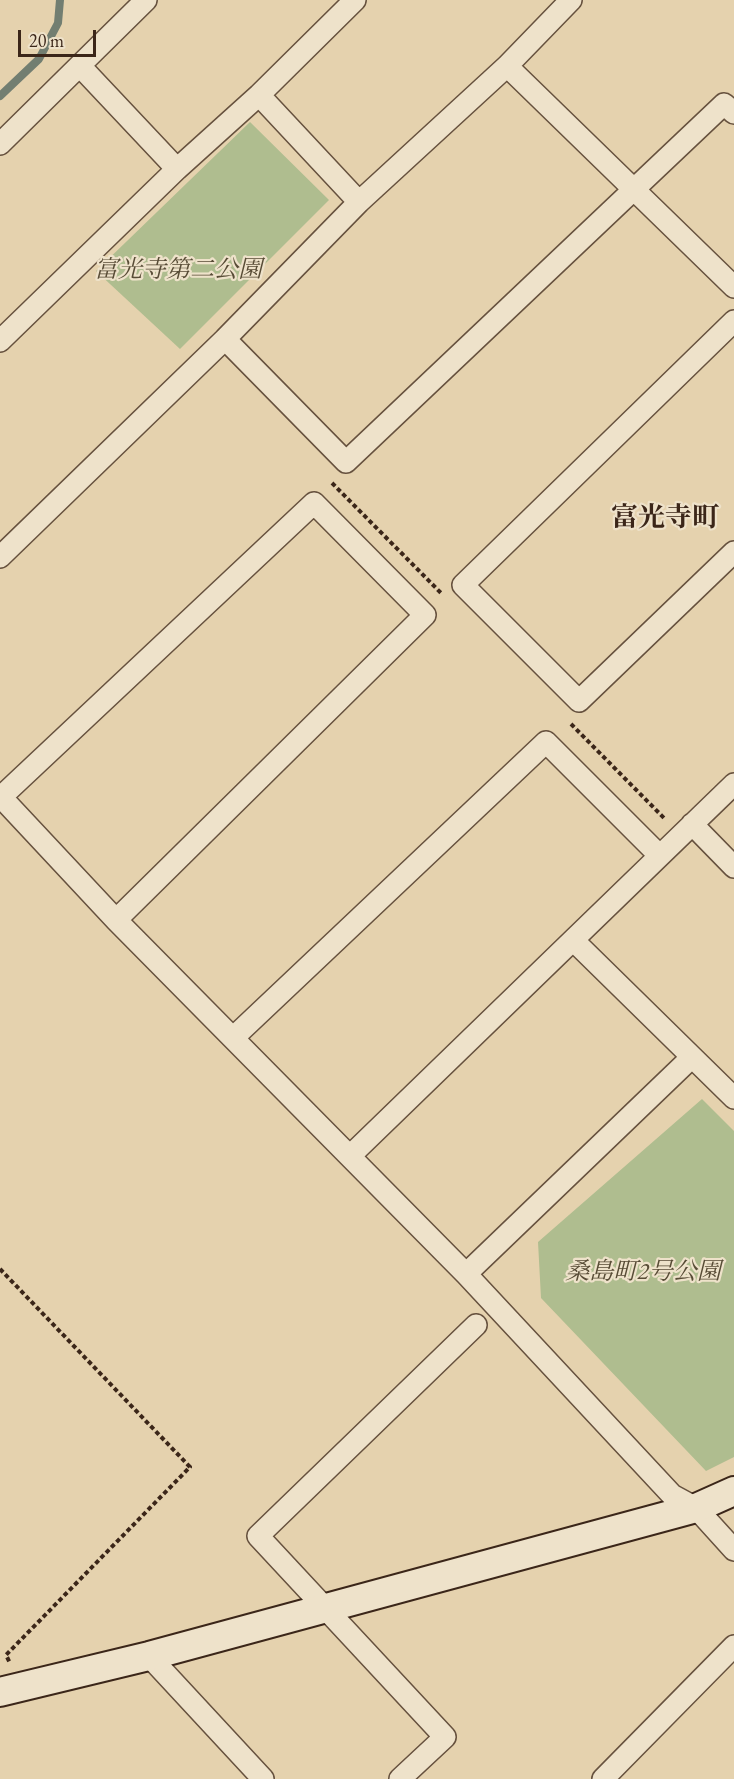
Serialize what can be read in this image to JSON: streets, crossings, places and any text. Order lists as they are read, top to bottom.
{
  "districts": ["富光寺町"],
  "parks": ["富光寺第二公園", "桑島町2号公園"],
  "scale_bar": "20 m"
}
